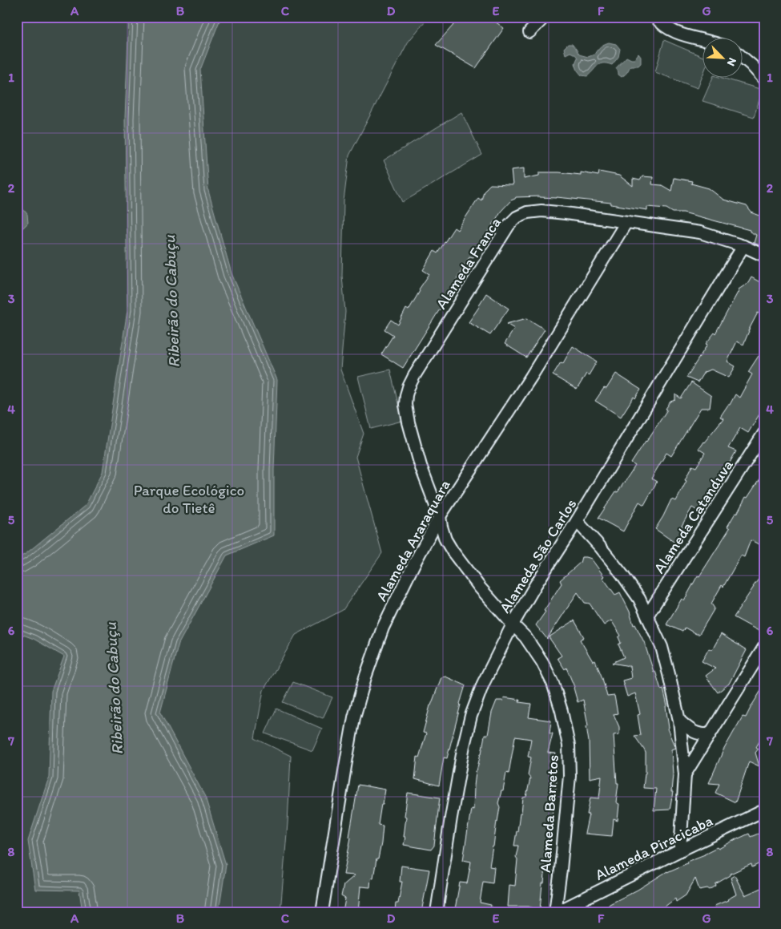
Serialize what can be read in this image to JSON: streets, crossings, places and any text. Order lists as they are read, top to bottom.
{
  "streets": {
    "street": [
      "Alameda Franca",
      "Alameda Catanduva",
      "Alameda Araraquara",
      "Alameda São Carlos",
      "Alameda Barretos",
      "Alameda Piracicaba"
    ]
  },
  "crossings": [
    ["Alameda Franca", "Alameda Araraquara"],
    ["Alameda Franca", "Alameda São Carlos"],
    ["Alameda Franca", "Alameda Barretos"],
    ["Alameda Araraquara", "Alameda Barretos"],
    ["Alameda São Carlos", "Alameda Barretos"],
    ["Alameda Barretos", "Alameda Piracicaba"]
  ],
  "water": ["Ribeirão do Cabuçu"],
  "parks": ["Parque Ecológico do Tietê"],
  "north": "bottom right",
  "grid": {
    "columns": [
      "A",
      "B",
      "C",
      "D",
      "E",
      "F",
      "G"
    ],
    "rows": [
      "1",
      "2",
      "3",
      "4",
      "5",
      "6",
      "7",
      "8"
    ]
  }
}
